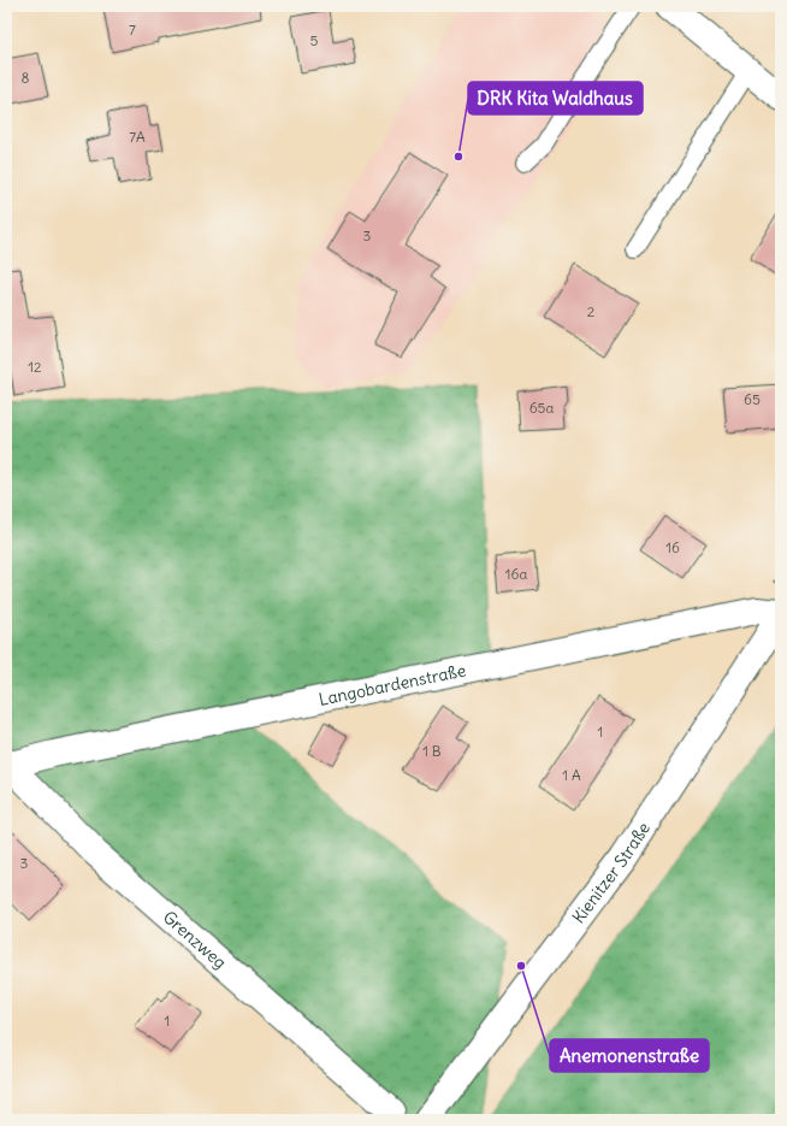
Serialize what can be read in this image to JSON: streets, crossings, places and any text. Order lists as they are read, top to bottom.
{
  "streets": {
    "street": ["Langobardenstraße", "Kienitzer Straße", "Grenzweg"]
  },
  "crossings": [
    ["Langobardenstraße", "Kienitzer Straße"],
    ["Langobardenstraße", "Grenzweg"]
  ],
  "places": ["DRK Kita Waldhaus", "Anemonenstraße"],
  "house_numbers": [
    "7",
    "5",
    "8",
    "7A",
    "3",
    "2",
    "12",
    "65",
    "65a",
    "16",
    "16a",
    "1",
    "1 B",
    "1 A",
    "3",
    "1"
  ]
}
